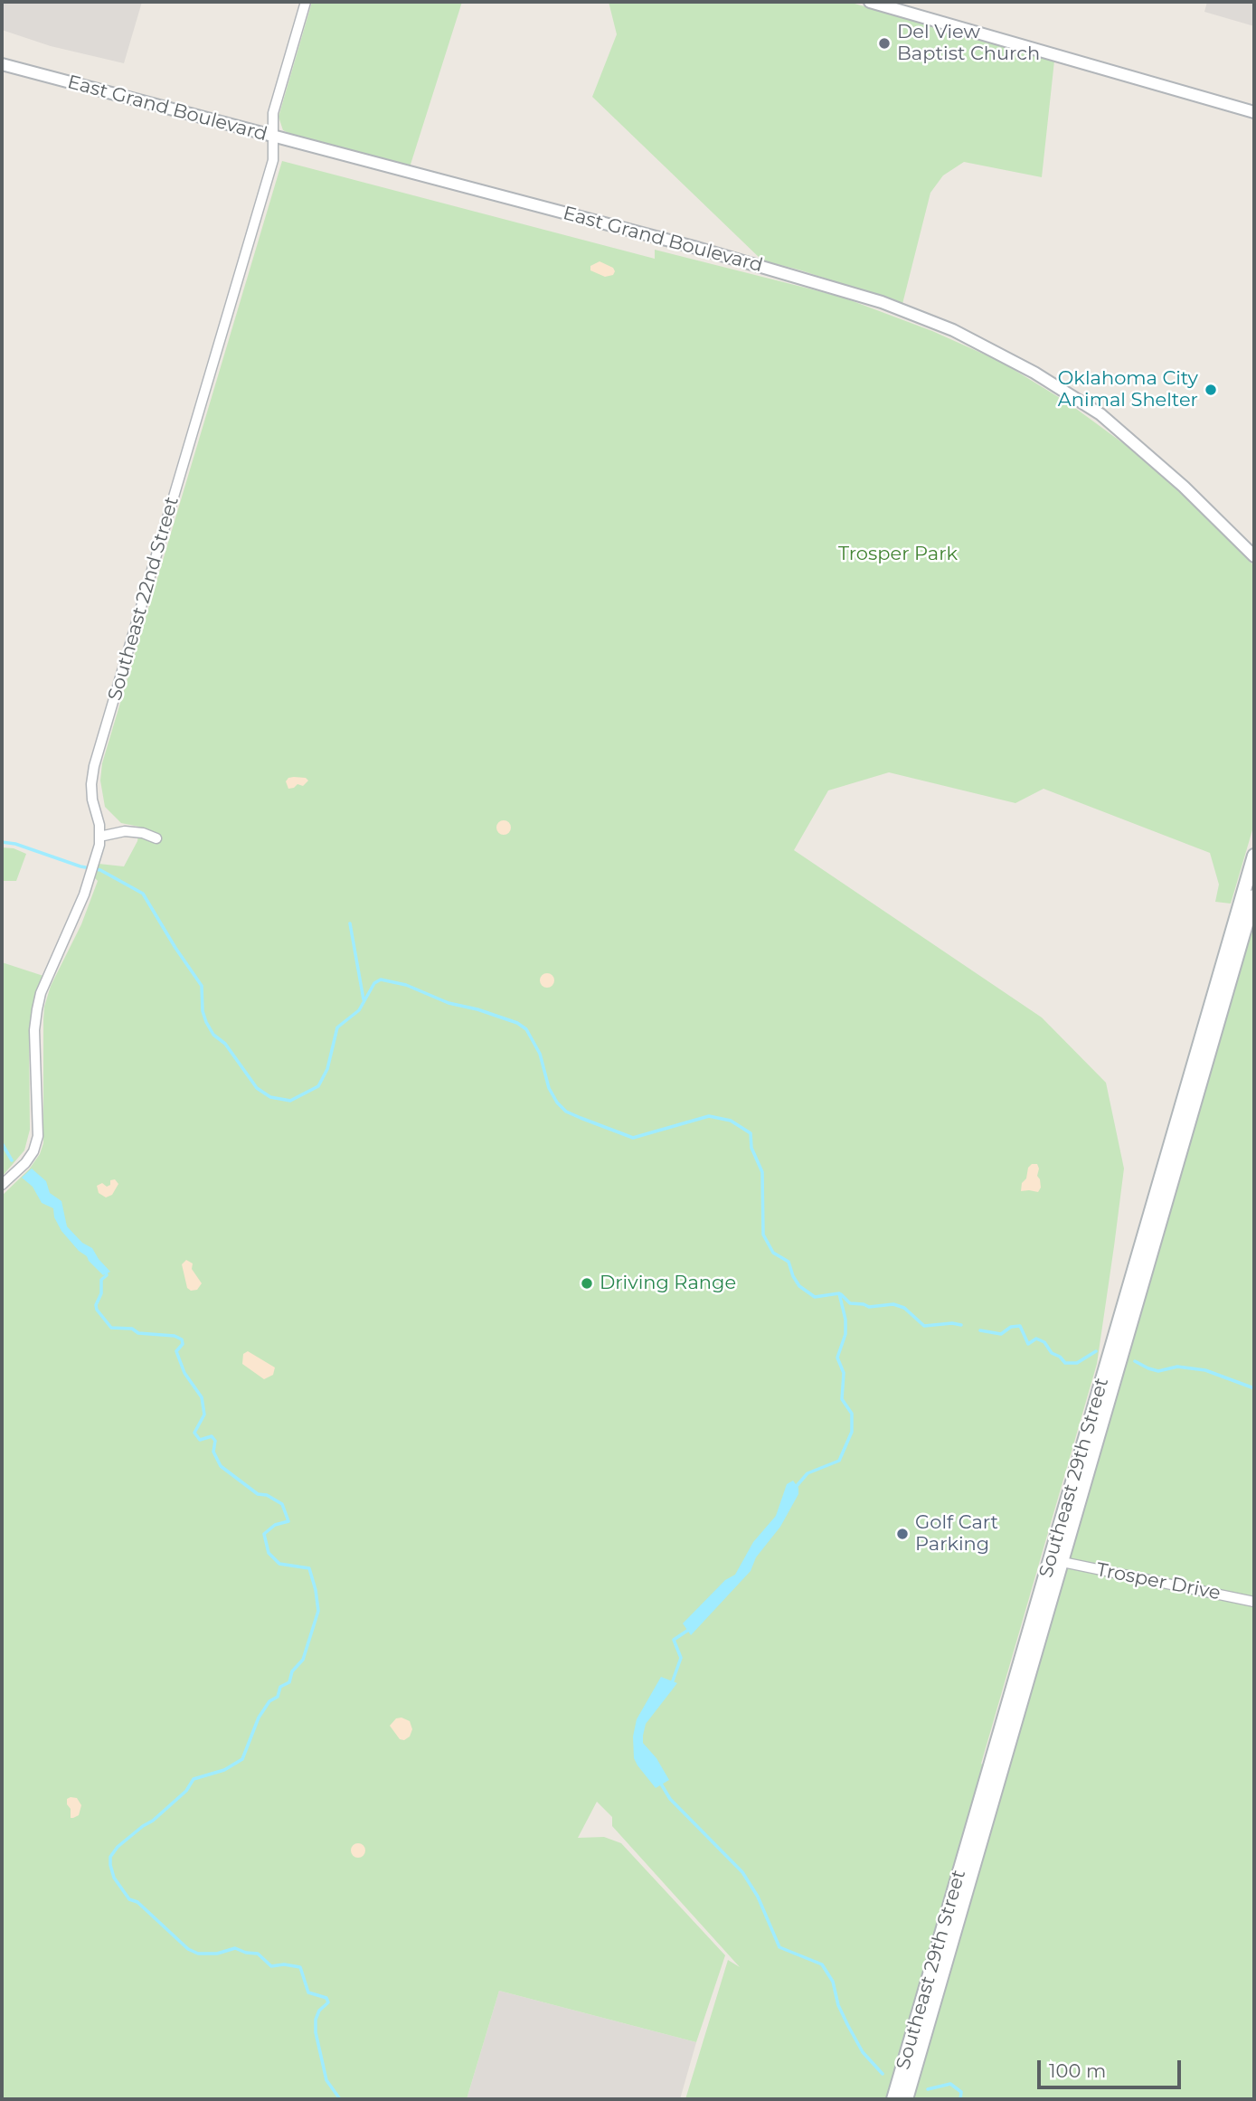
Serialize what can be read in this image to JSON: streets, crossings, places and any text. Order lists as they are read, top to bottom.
{
  "streets": {
    "main road": ["Southeast 29th Street"],
    "street": ["East Grand Boulevard", "Southeast 22nd Street", "Trosper Drive"]
  },
  "crossings": [
    ["East Grand Boulevard", "Southeast 22nd Street"],
    ["Southeast 29th Street", "Trosper Drive"]
  ],
  "parks": ["Trosper Park"],
  "places": [
    "Del View Baptist Church",
    "Oklahoma City Animal Shelter",
    "Driving Range",
    "Golf Cart Parking"
  ],
  "scale_bar": "100 m"
}
